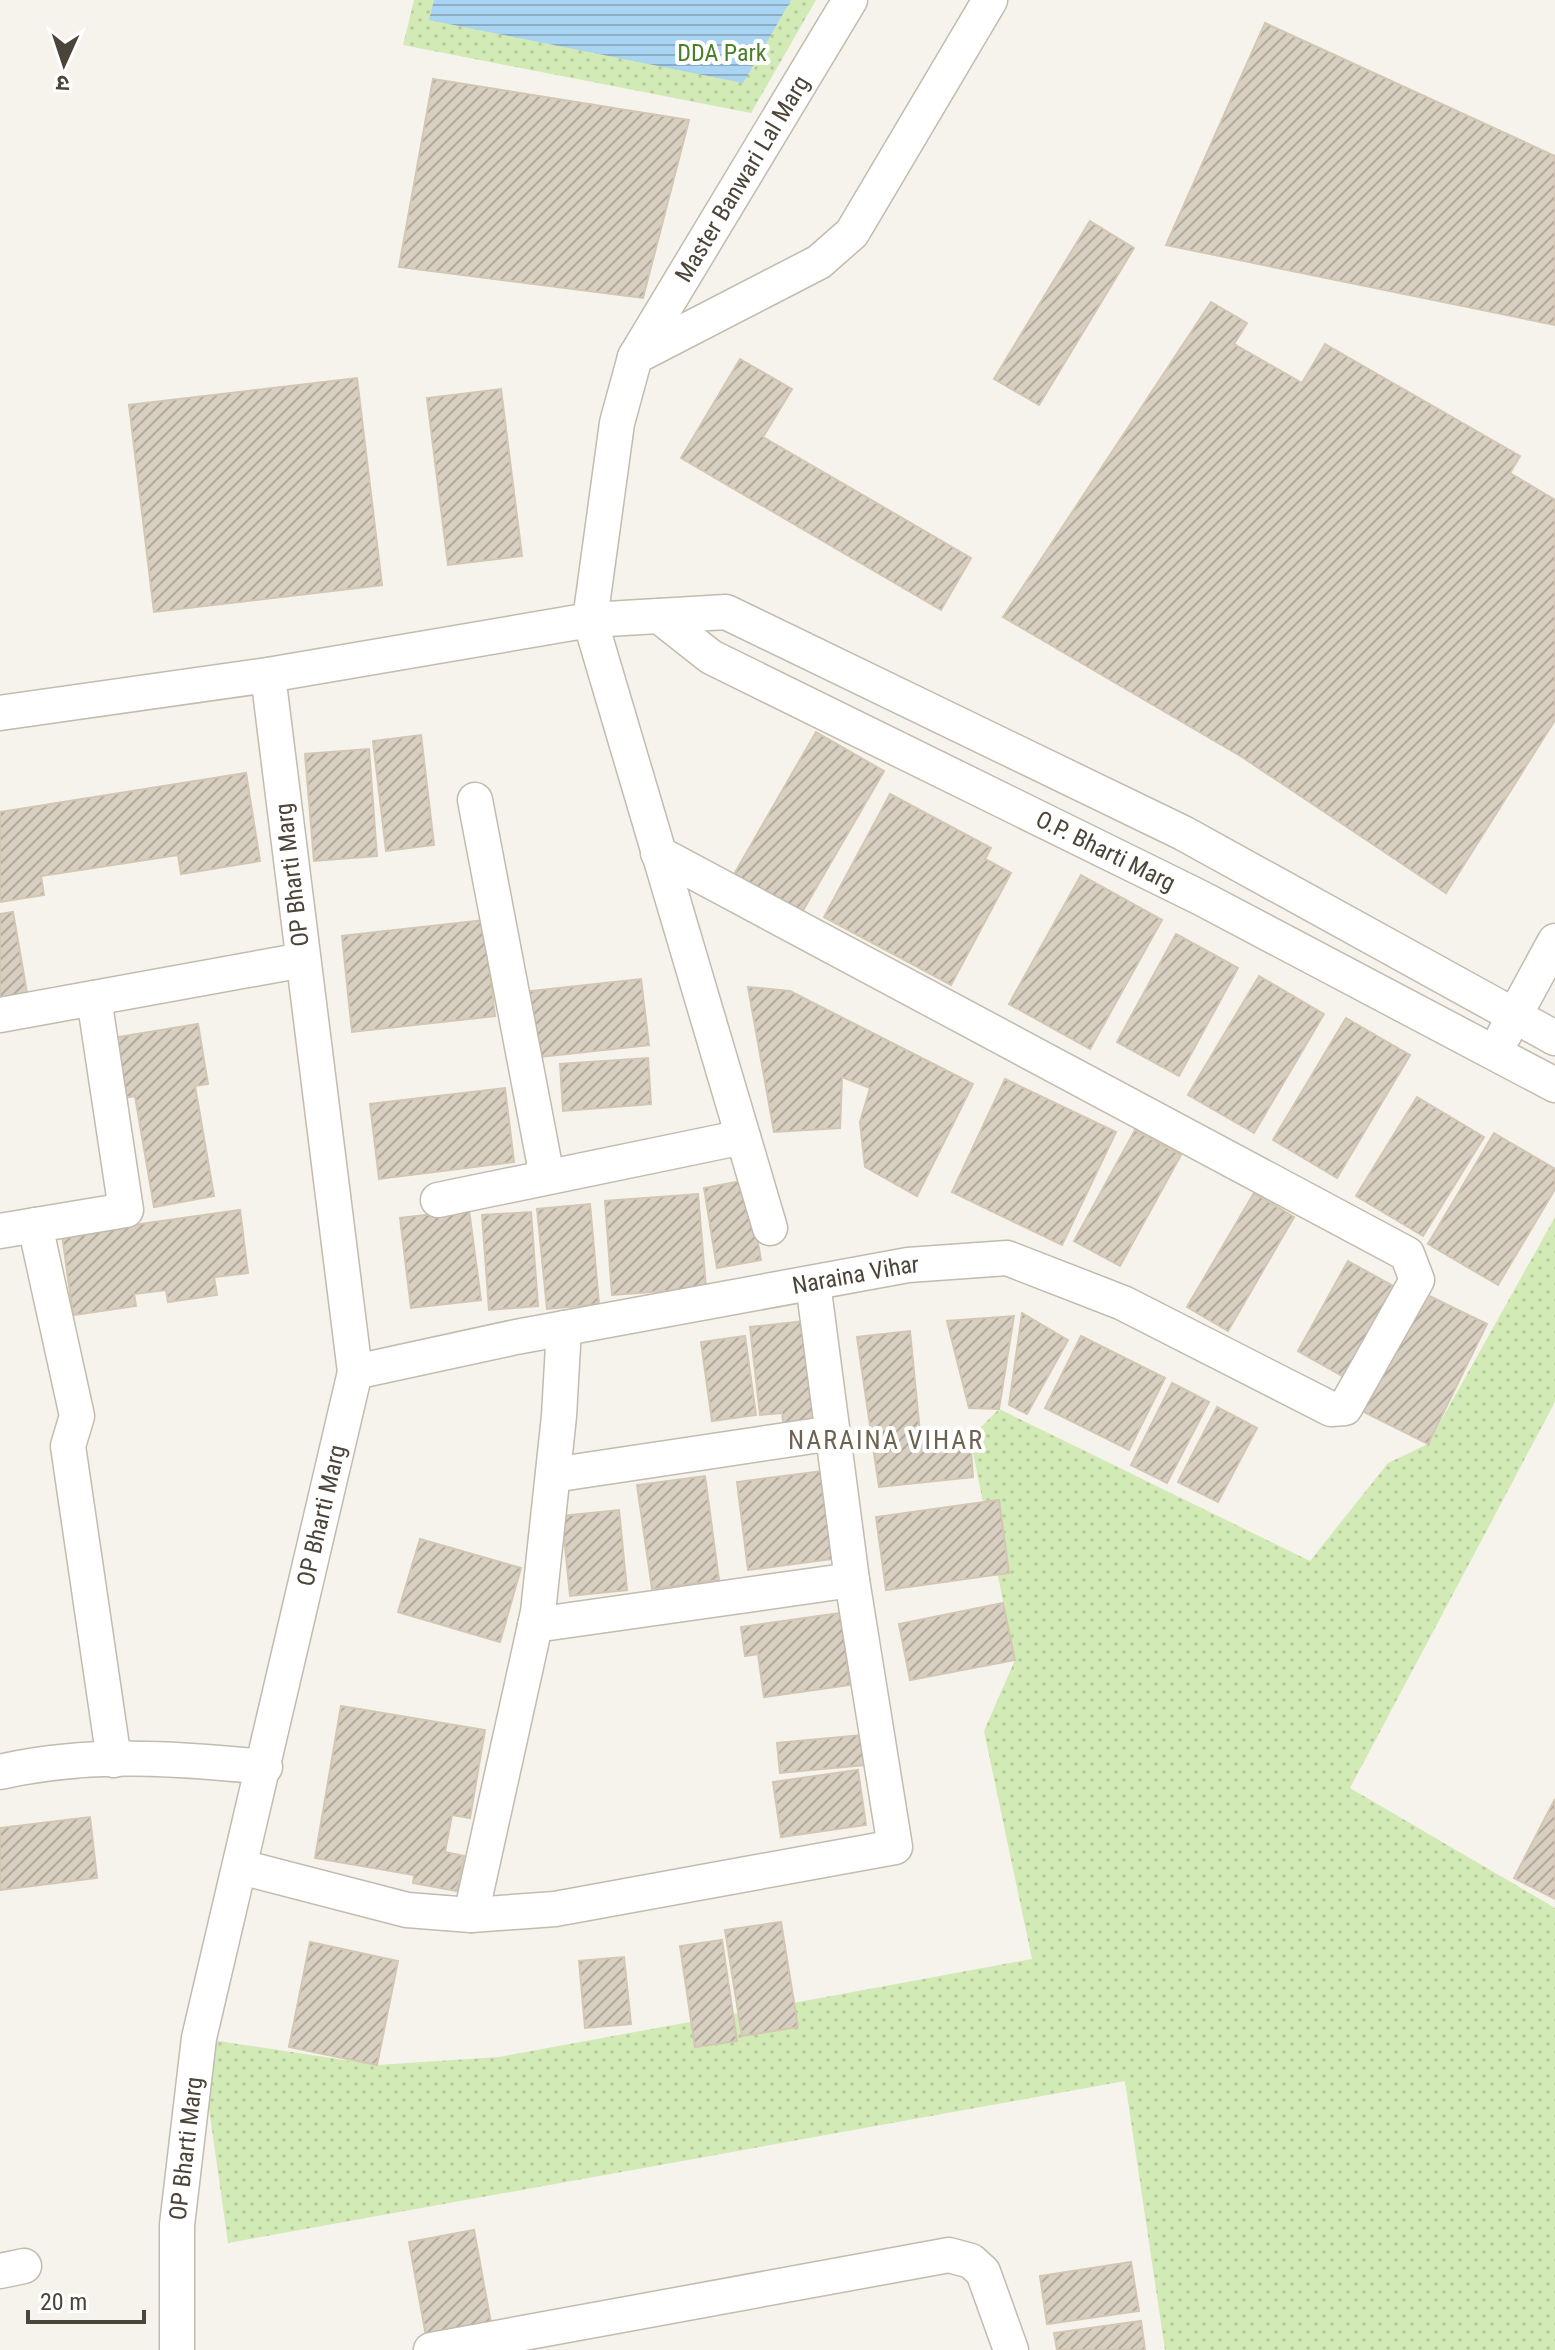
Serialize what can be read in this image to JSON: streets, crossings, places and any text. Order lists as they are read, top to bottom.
{
  "streets": {
    "street": [
      "Master Banwari Lal Marg",
      "O.P. Bharti Marg",
      "OP Bharti Marg",
      "Naraina Vihar"
    ]
  },
  "crossings": [
    ["Master Banwari Lal Marg", "O.P. Bharti Marg"],
    ["O.P. Bharti Marg", "OP Bharti Marg"],
    ["OP Bharti Marg", "Naraina Vihar"]
  ],
  "districts": ["NARAINA VIHAR"],
  "parks": ["DDA Park"],
  "scale_bar": "20 m",
  "north": "bottom"
}
